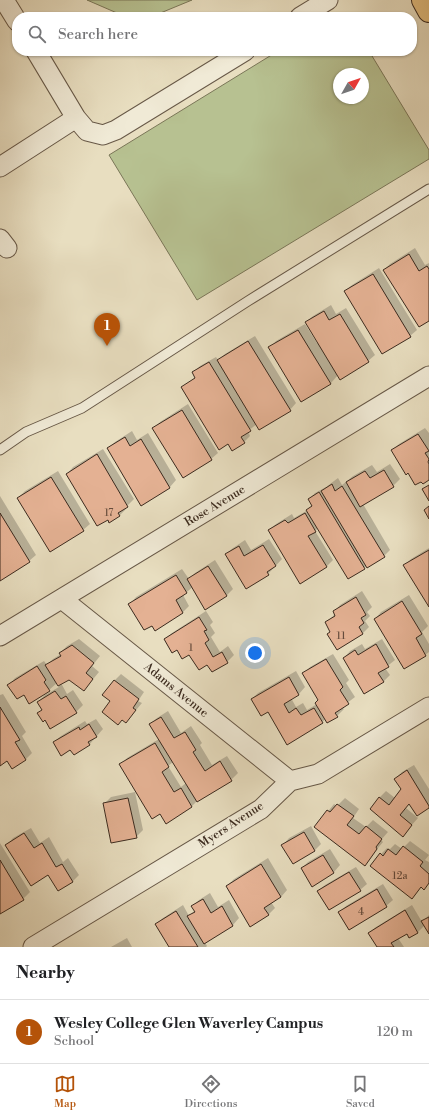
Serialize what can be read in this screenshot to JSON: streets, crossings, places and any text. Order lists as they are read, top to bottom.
{
  "streets": {
    "street": ["Rose Avenue", "Adams Avenue", "Myers Avenue"]
  },
  "crossings": [
    ["Rose Avenue", "Adams Avenue"],
    ["Adams Avenue", "Myers Avenue"]
  ],
  "house_numbers": [
    "17",
    "11",
    "1",
    "12a",
    "4"
  ],
  "north": "top right",
  "page": {
    "search": "Search here",
    "pins": "1",
    "heading": "Nearby",
    "list": [
      {
        "mark": "1",
        "name": "Wesley College Glen Waverley Campus",
        "note": "School",
        "value": "120 m"
      }
    ],
    "nav": ["Map", "Directions", "Saved"]
  }
}
